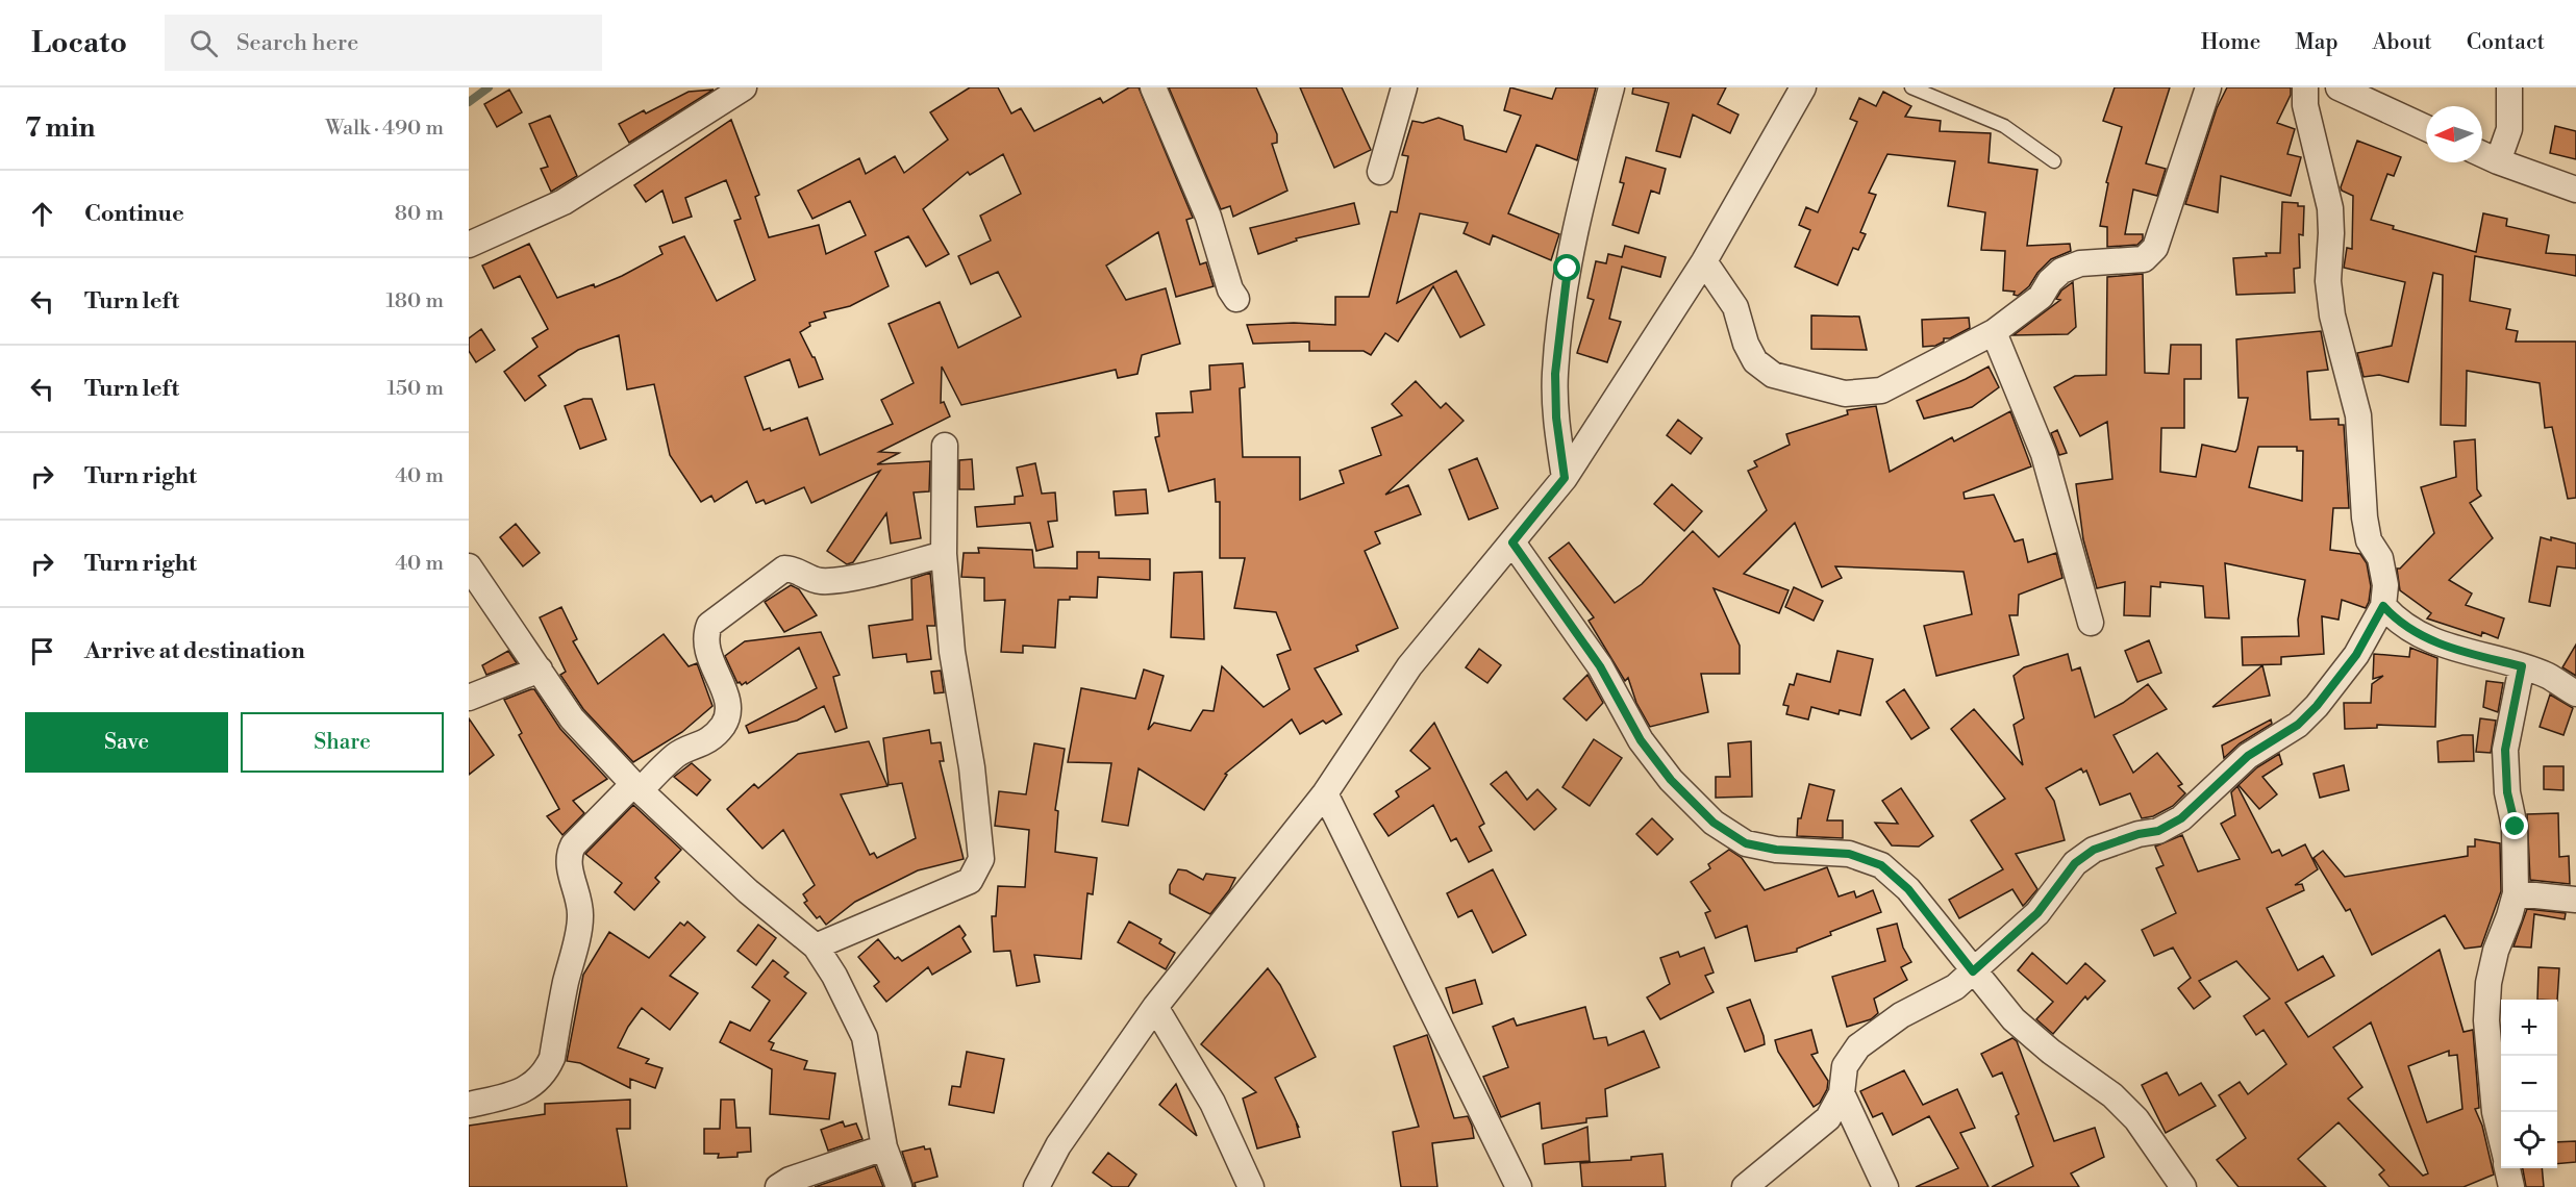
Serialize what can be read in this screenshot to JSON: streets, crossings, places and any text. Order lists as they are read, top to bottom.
{
  "north": "left",
  "page": {
    "header": "Locato",
    "search": "Search here",
    "nav": [
      "Home",
      "Map",
      "About",
      "Contact"
    ],
    "heading": ["7 min", "Walk · 490 m"],
    "list": [
      ["Continue", "80 m"],
      ["Turn left", "180 m"],
      ["Turn left", "150 m"],
      ["Turn right", "40 m"],
      ["Turn right", "40 m"],
      "Arrive at destination"
    ],
    "buttons": ["Save", "Share"],
    "map_buttons": ["+", "−"]
  }
}
